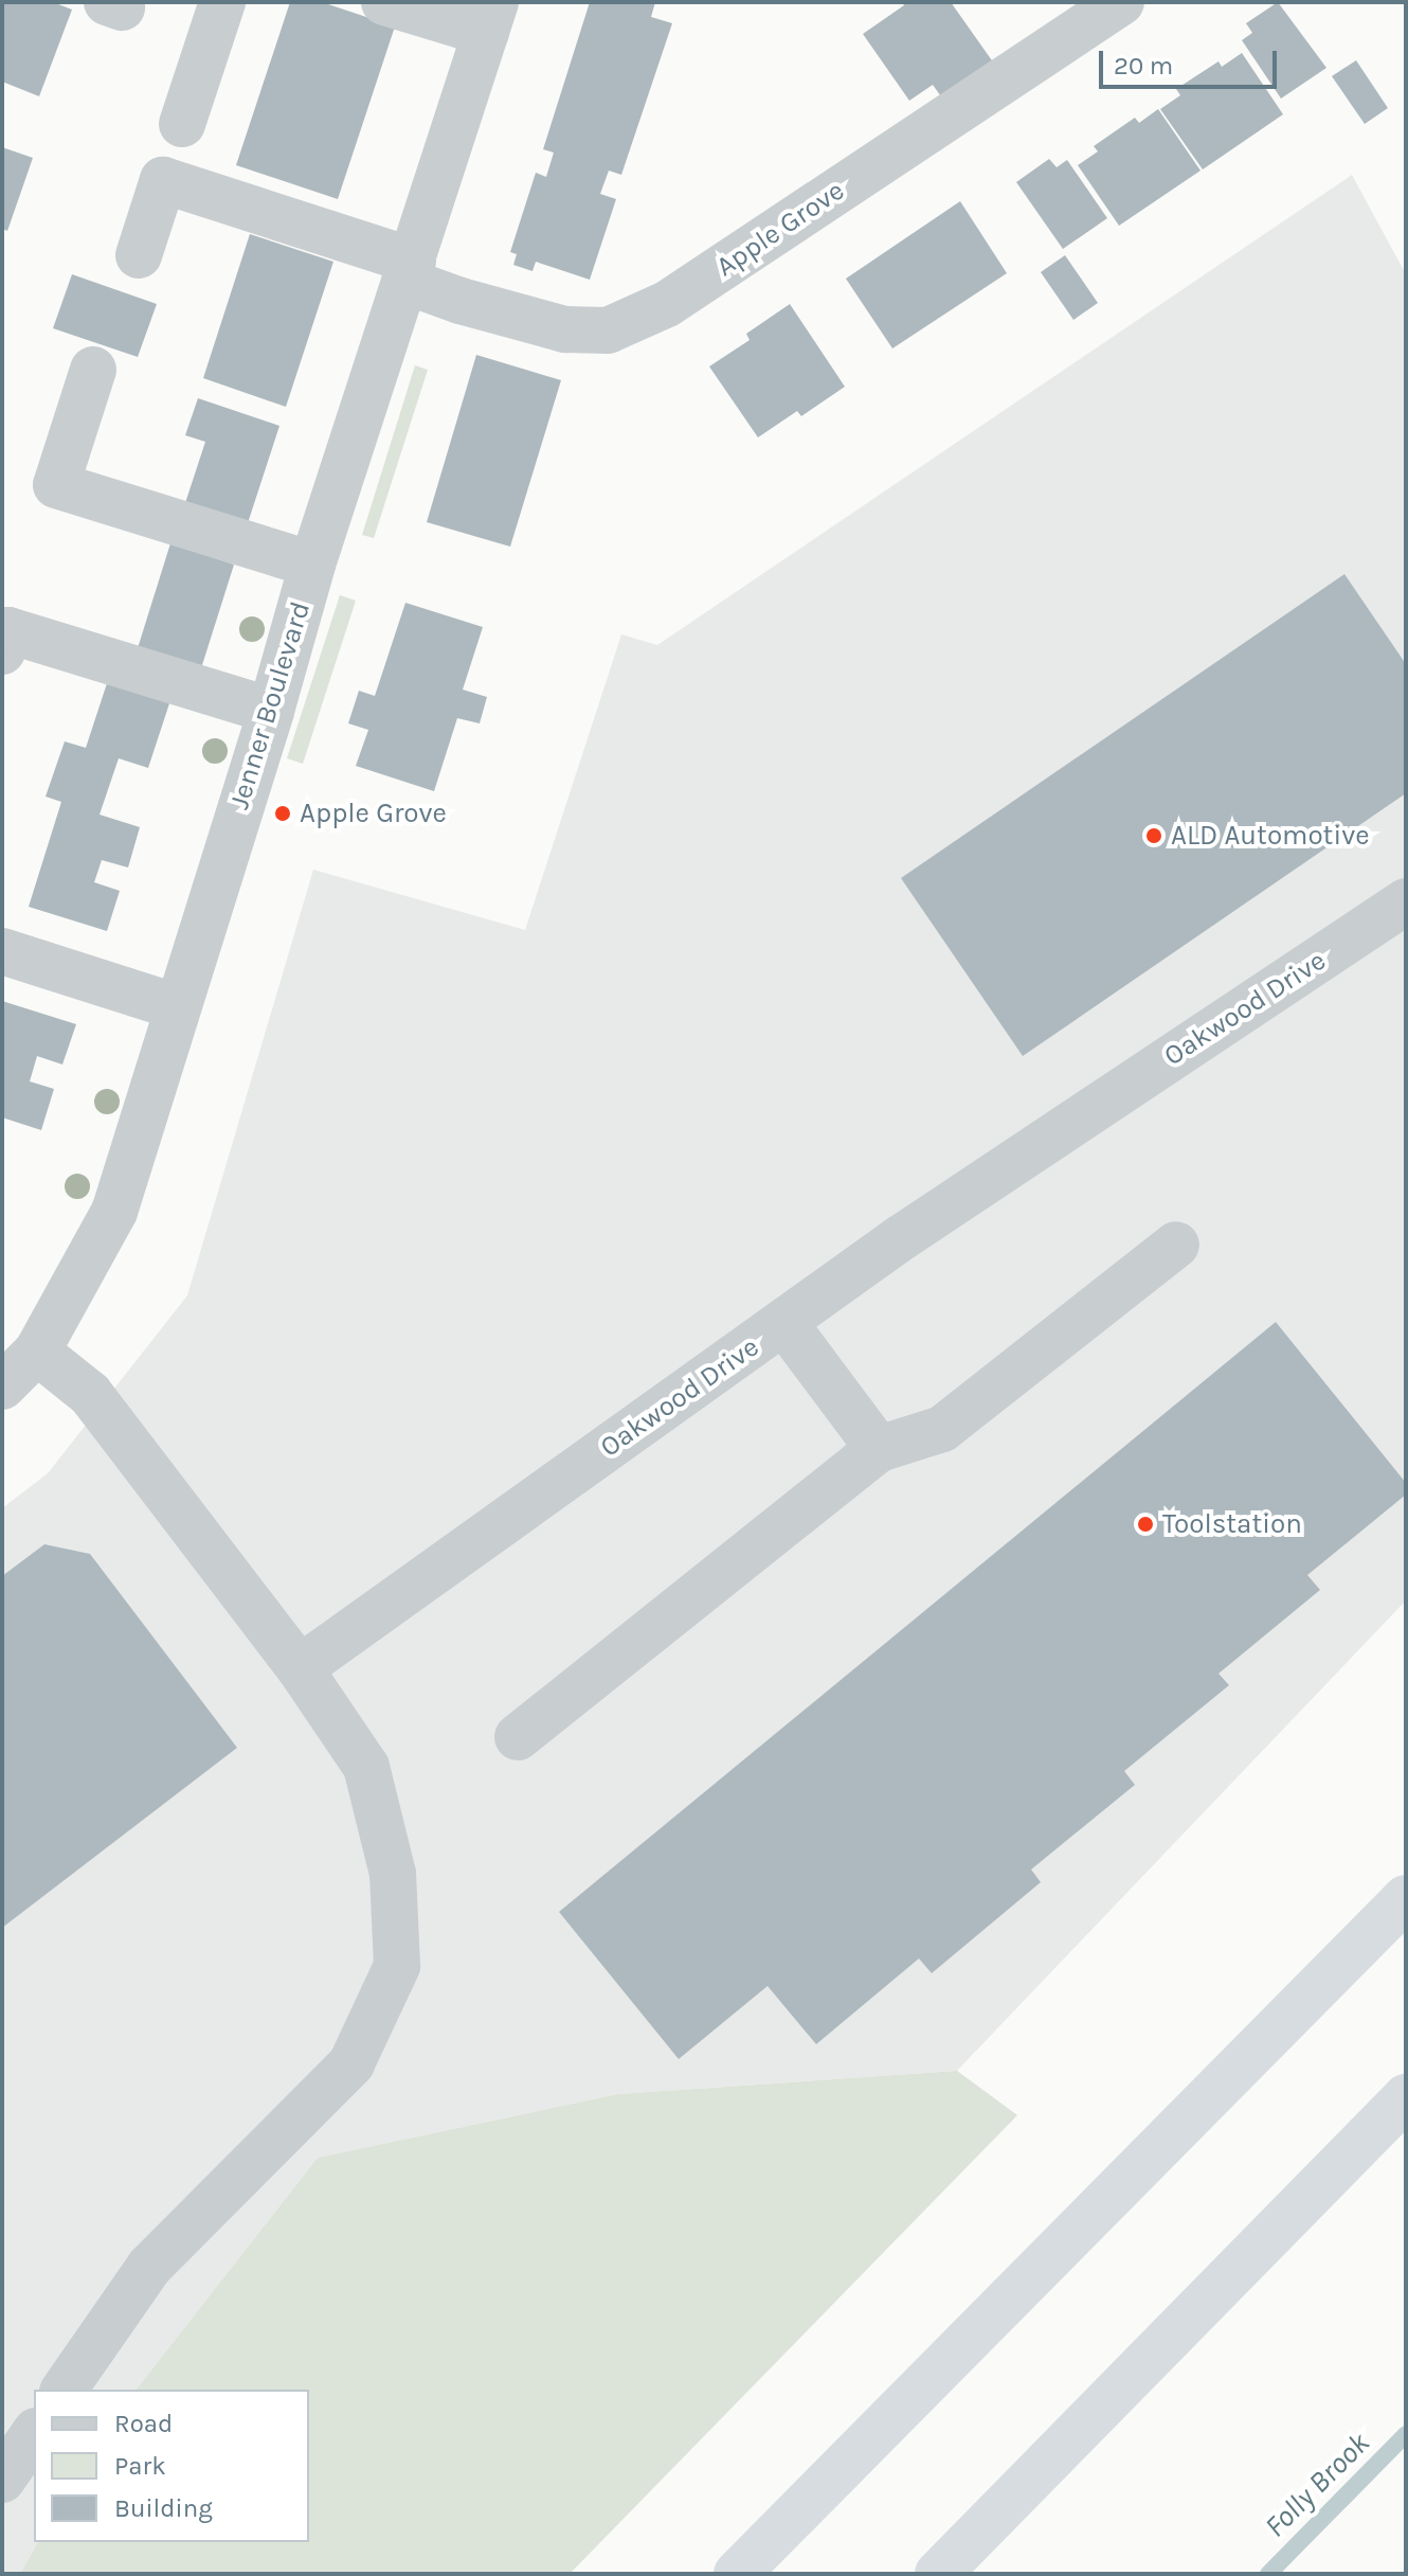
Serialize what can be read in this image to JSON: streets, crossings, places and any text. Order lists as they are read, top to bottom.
{
  "streets": {
    "street": ["Apple Grove", "Jenner Boulevard", "Oakwood Drive"]
  },
  "crossings": [
    ["Apple Grove", "Jenner Boulevard"]
  ],
  "water": ["Folly Brook"],
  "places": ["Apple Grove", "ALD Automotive", "Toolstation"],
  "legend": ["Road", "Park", "Building"],
  "scale_bar": "20 m"
}
